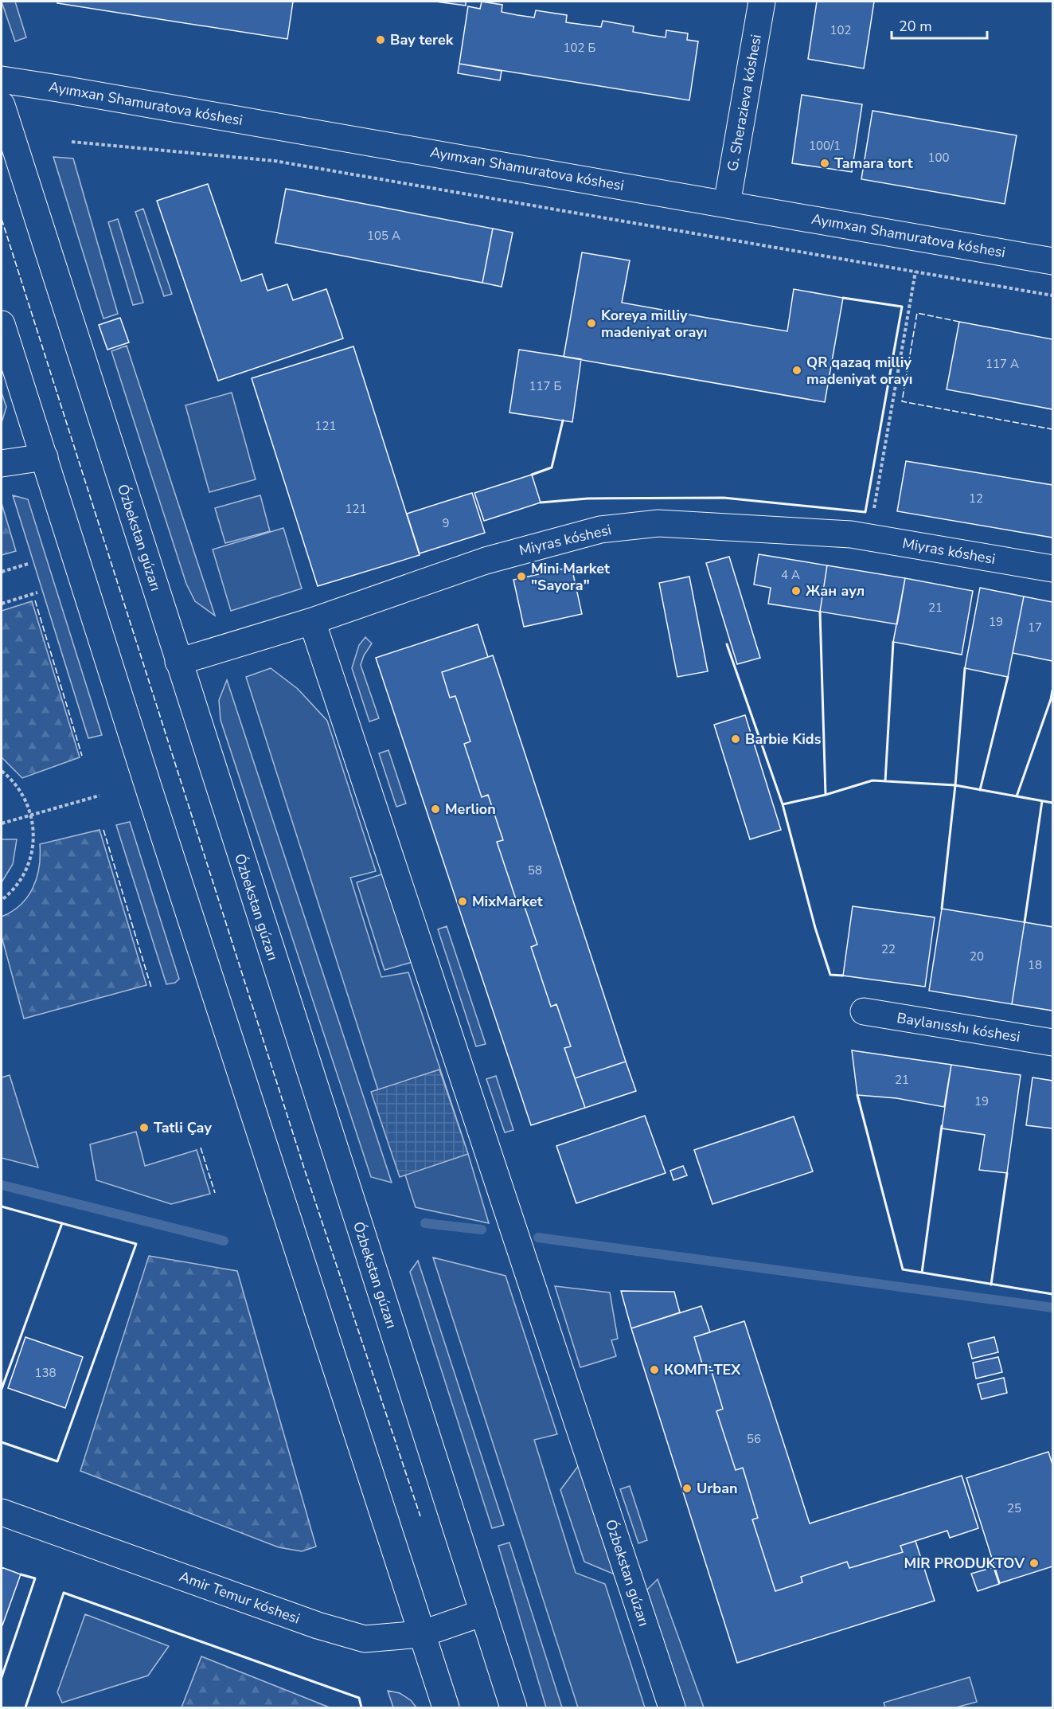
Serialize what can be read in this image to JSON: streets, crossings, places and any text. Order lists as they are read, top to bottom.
{
  "streets": {
    "street": [
      "G. Sherazieva kóshesi",
      "Ayımxan Shamuratova kóshesi",
      "Ózbekstan gúzarı",
      "Miyras kóshesi",
      "Baylanısshı kóshesi",
      "Amir Temur kóshesi"
    ]
  },
  "crossings": [
    ["G. Sherazieva kóshesi", "Ayımxan Shamuratova kóshesi"],
    ["Ózbekstan gúzarı", "Miyras kóshesi"],
    ["Ózbekstan gúzarı", "Amir Temur kóshesi"]
  ],
  "places": [
    "Bay terek",
    "Tamara tort",
    "Koreya milliy madeniyat orayı",
    "QR qazaq milliy madeniyat orayı",
    "Mini Market \"Sayora\"",
    "Жан аул",
    "Barbie Kids",
    "Merlion",
    "MixMarket",
    "Tatli Çay",
    "КОМП-ТЕХ",
    "Urban",
    "MIR PRODUKTOV"
  ],
  "house_numbers": [
    "102",
    "102 Б",
    "100/1",
    "100",
    "105 А",
    "117 А",
    "117 Б",
    "121",
    "12",
    "121",
    "9",
    "4 А",
    "21",
    "19",
    "17",
    "58",
    "22",
    "20",
    "18",
    "21",
    "19",
    "138",
    "56",
    "25"
  ],
  "scale_bar": "20 m"
}
